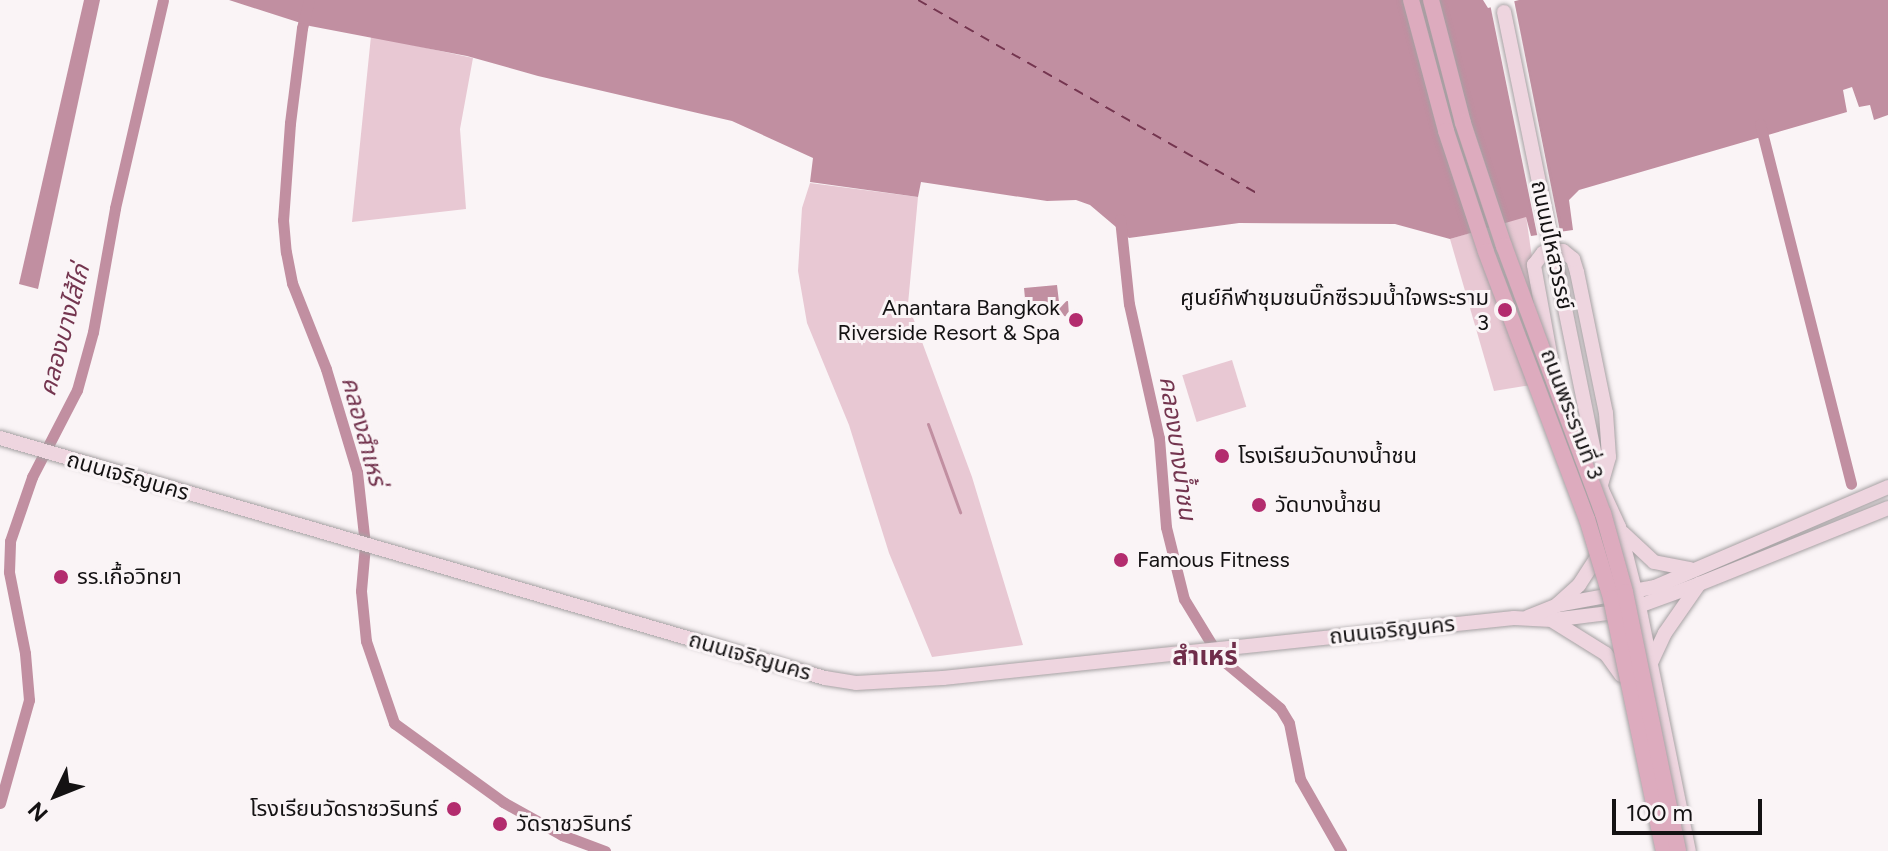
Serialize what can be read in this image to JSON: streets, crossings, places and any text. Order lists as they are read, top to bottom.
{
  "streets": {
    "main road": ["ถนนมไหสวรรย์", "ถนนพระรามที่ 3", "ถนนเจริญนคร"]
  },
  "crossings": [
    ["ถนนมไหสวรรย์", "ถนนเจริญนคร"]
  ],
  "districts": ["สำเหร่"],
  "water": ["คลองบางไส้ไก่", "คลองสำเหร่", "คลองบางน้ำชน"],
  "places": [
    "ศูนย์กีฬาชุมชนบิ๊กซีรวมน้ำใจพระราม 3",
    "Anantara Bangkok Riverside Resort & Spa",
    "โรงเรียนวัดบางน้ำชน",
    "วัดบางน้ำชน",
    "Famous Fitness",
    "รร.เกื้อวิทยา",
    "โรงเรียนวัดราชวรินทร์",
    "วัดราชวรินทร์"
  ],
  "scale_bar": "100 m",
  "north": "bottom left"
}
